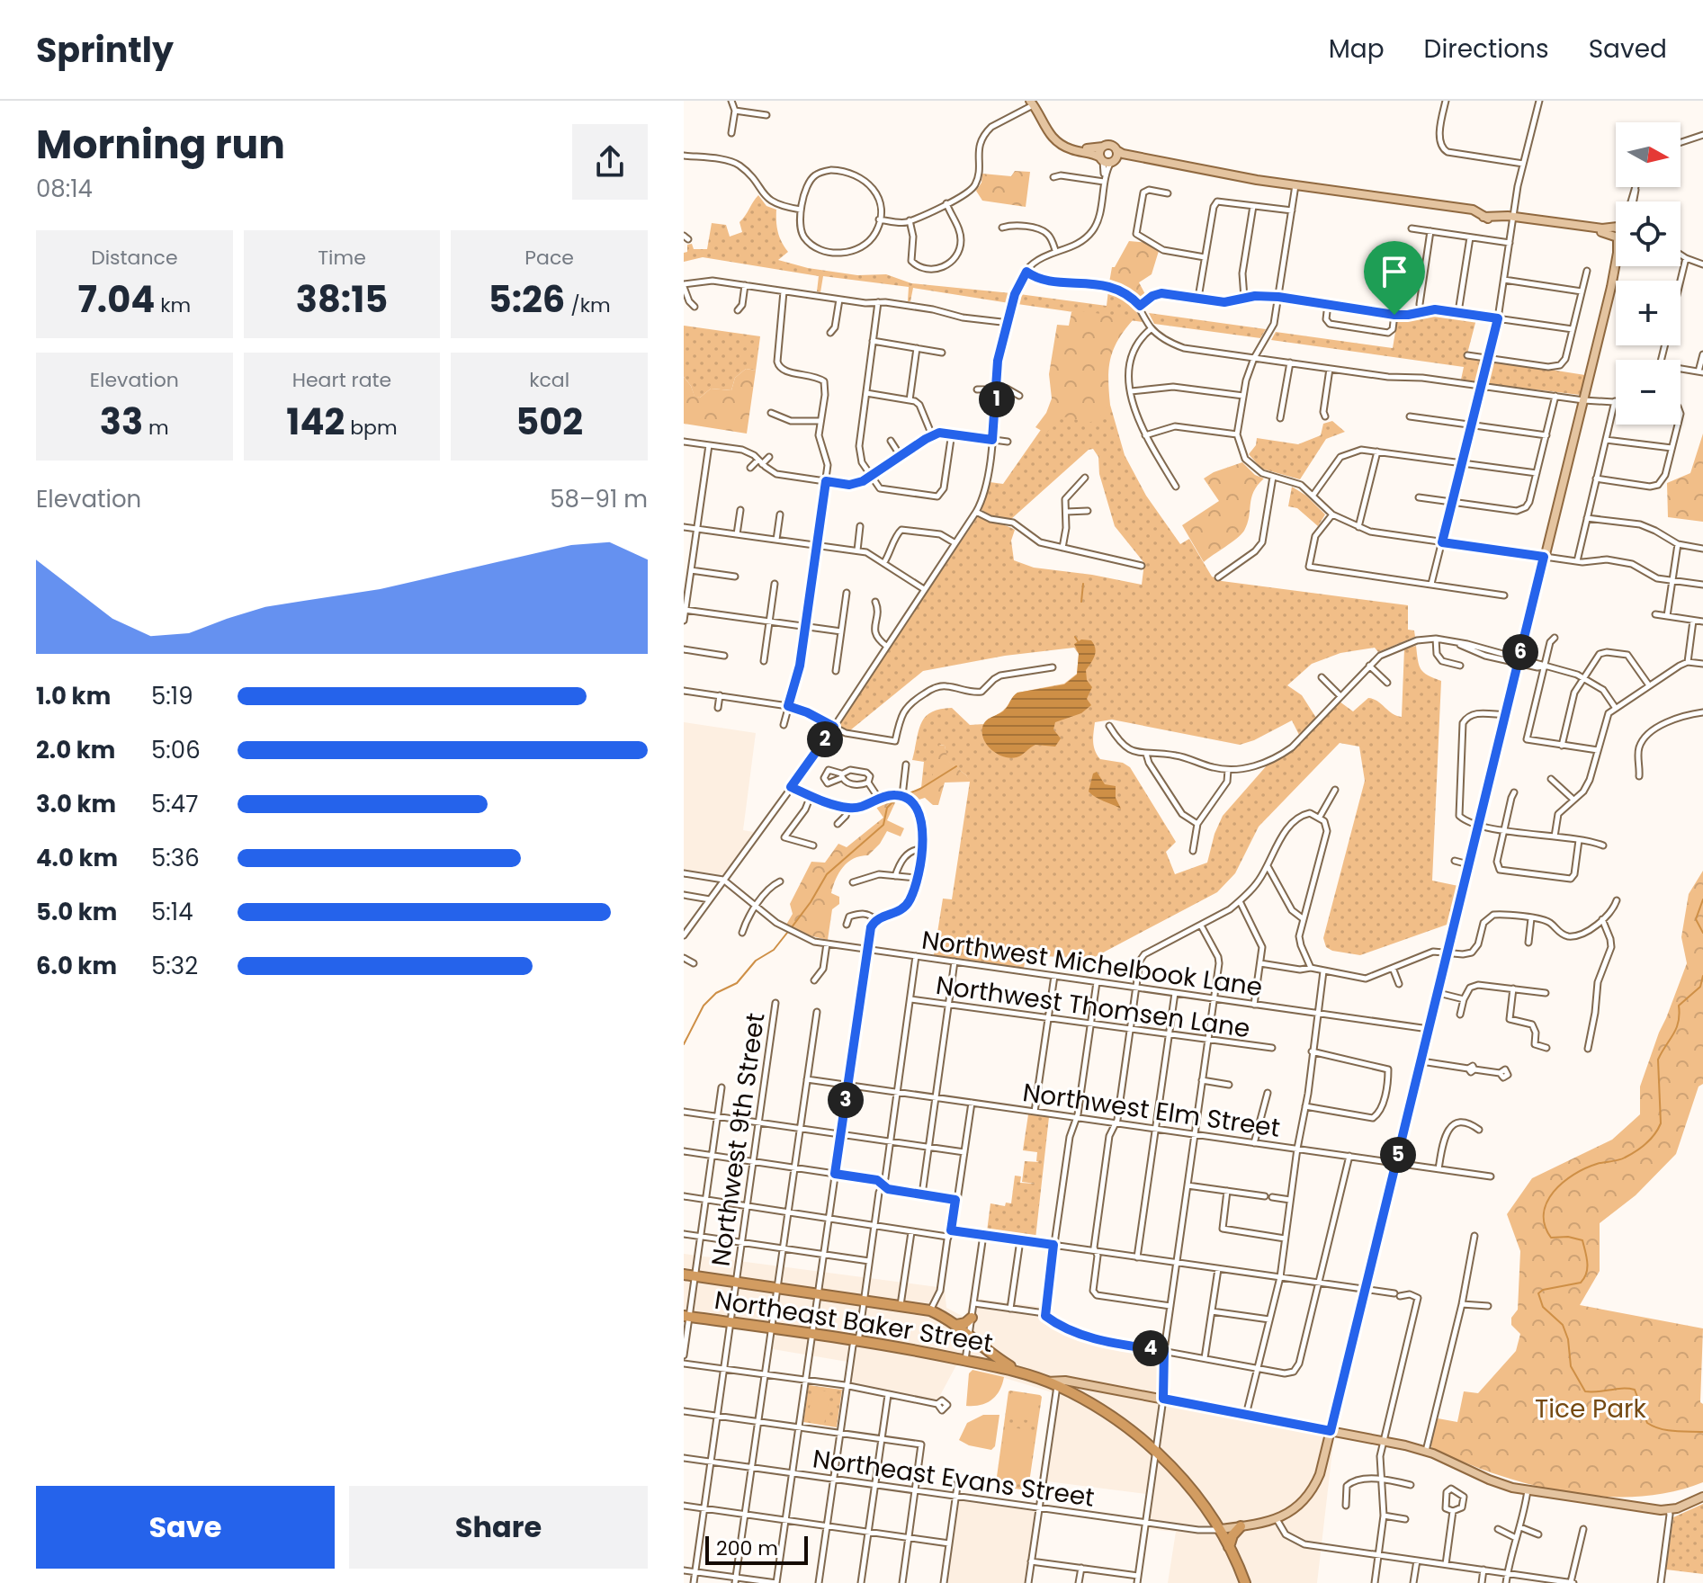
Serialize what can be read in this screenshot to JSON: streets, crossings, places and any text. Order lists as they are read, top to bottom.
{
  "streets": {
    "highway": ["Northeast Baker Street"],
    "street": [
      "Northwest Michelbook Lane",
      "Northwest Thomsen Lane",
      "Northwest Elm Street",
      "Northwest 9th Street",
      "Northeast Evans Street"
    ]
  },
  "crossings": [
    ["Northwest 9th Street", "Northeast Baker Street"],
    ["Northwest 9th Street", "Northeast Evans Street"]
  ],
  "parks": ["Tice Park"],
  "scale_bar": "200 m",
  "north": "right",
  "page": {
    "header": "Sprintly",
    "nav": ["Map", "Directions", "Saved"],
    "heading": ["Morning run", "08:14"],
    "map_buttons": ["+", "−"],
    "stats": [
      ["Distance", "7.04 km"],
      ["Time", "38:15"],
      ["Pace", "5:26 /km"],
      ["Elevation", "33 m"],
      ["Heart rate", "142 bpm"],
      ["kcal", "502"]
    ],
    "pins": [
      "1",
      "6",
      "2",
      "3",
      "5",
      "4"
    ],
    "chart": ["Elevation", "58–91 m"],
    "list": [
      {
        "name": "1.0 km",
        "note": "5:19"
      },
      {
        "name": "2.0 km",
        "note": "5:06"
      },
      {
        "name": "3.0 km",
        "note": "5:47"
      },
      {
        "name": "4.0 km",
        "note": "5:36"
      },
      {
        "name": "5.0 km",
        "note": "5:14"
      },
      {
        "name": "6.0 km",
        "note": "5:32"
      }
    ],
    "buttons": ["Save", "Share"],
    "scale": "200 m"
  }
}
